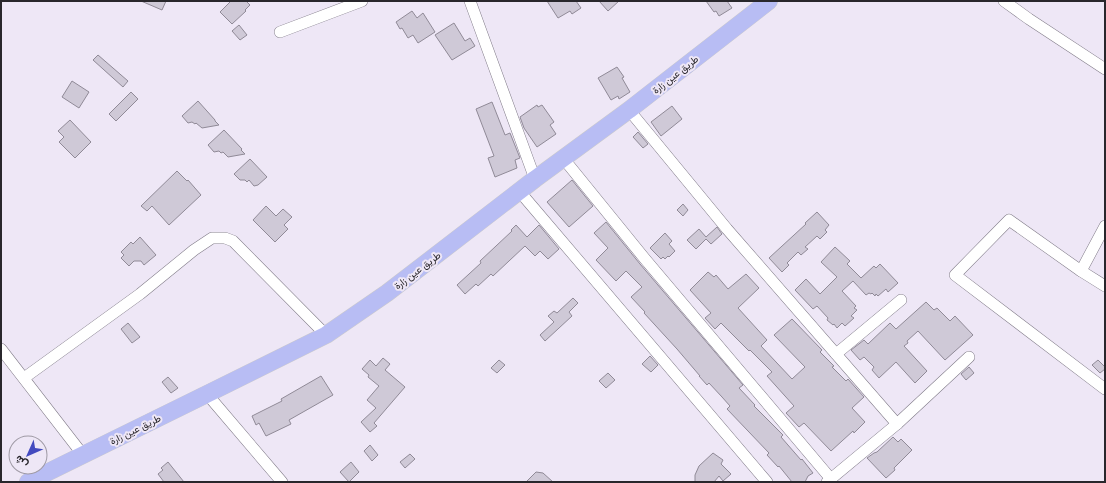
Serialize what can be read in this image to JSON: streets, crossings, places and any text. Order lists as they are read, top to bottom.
{
  "streets": {
    "main road": ["طريق عين زارة"]
  },
  "north": "bottom left"
}
